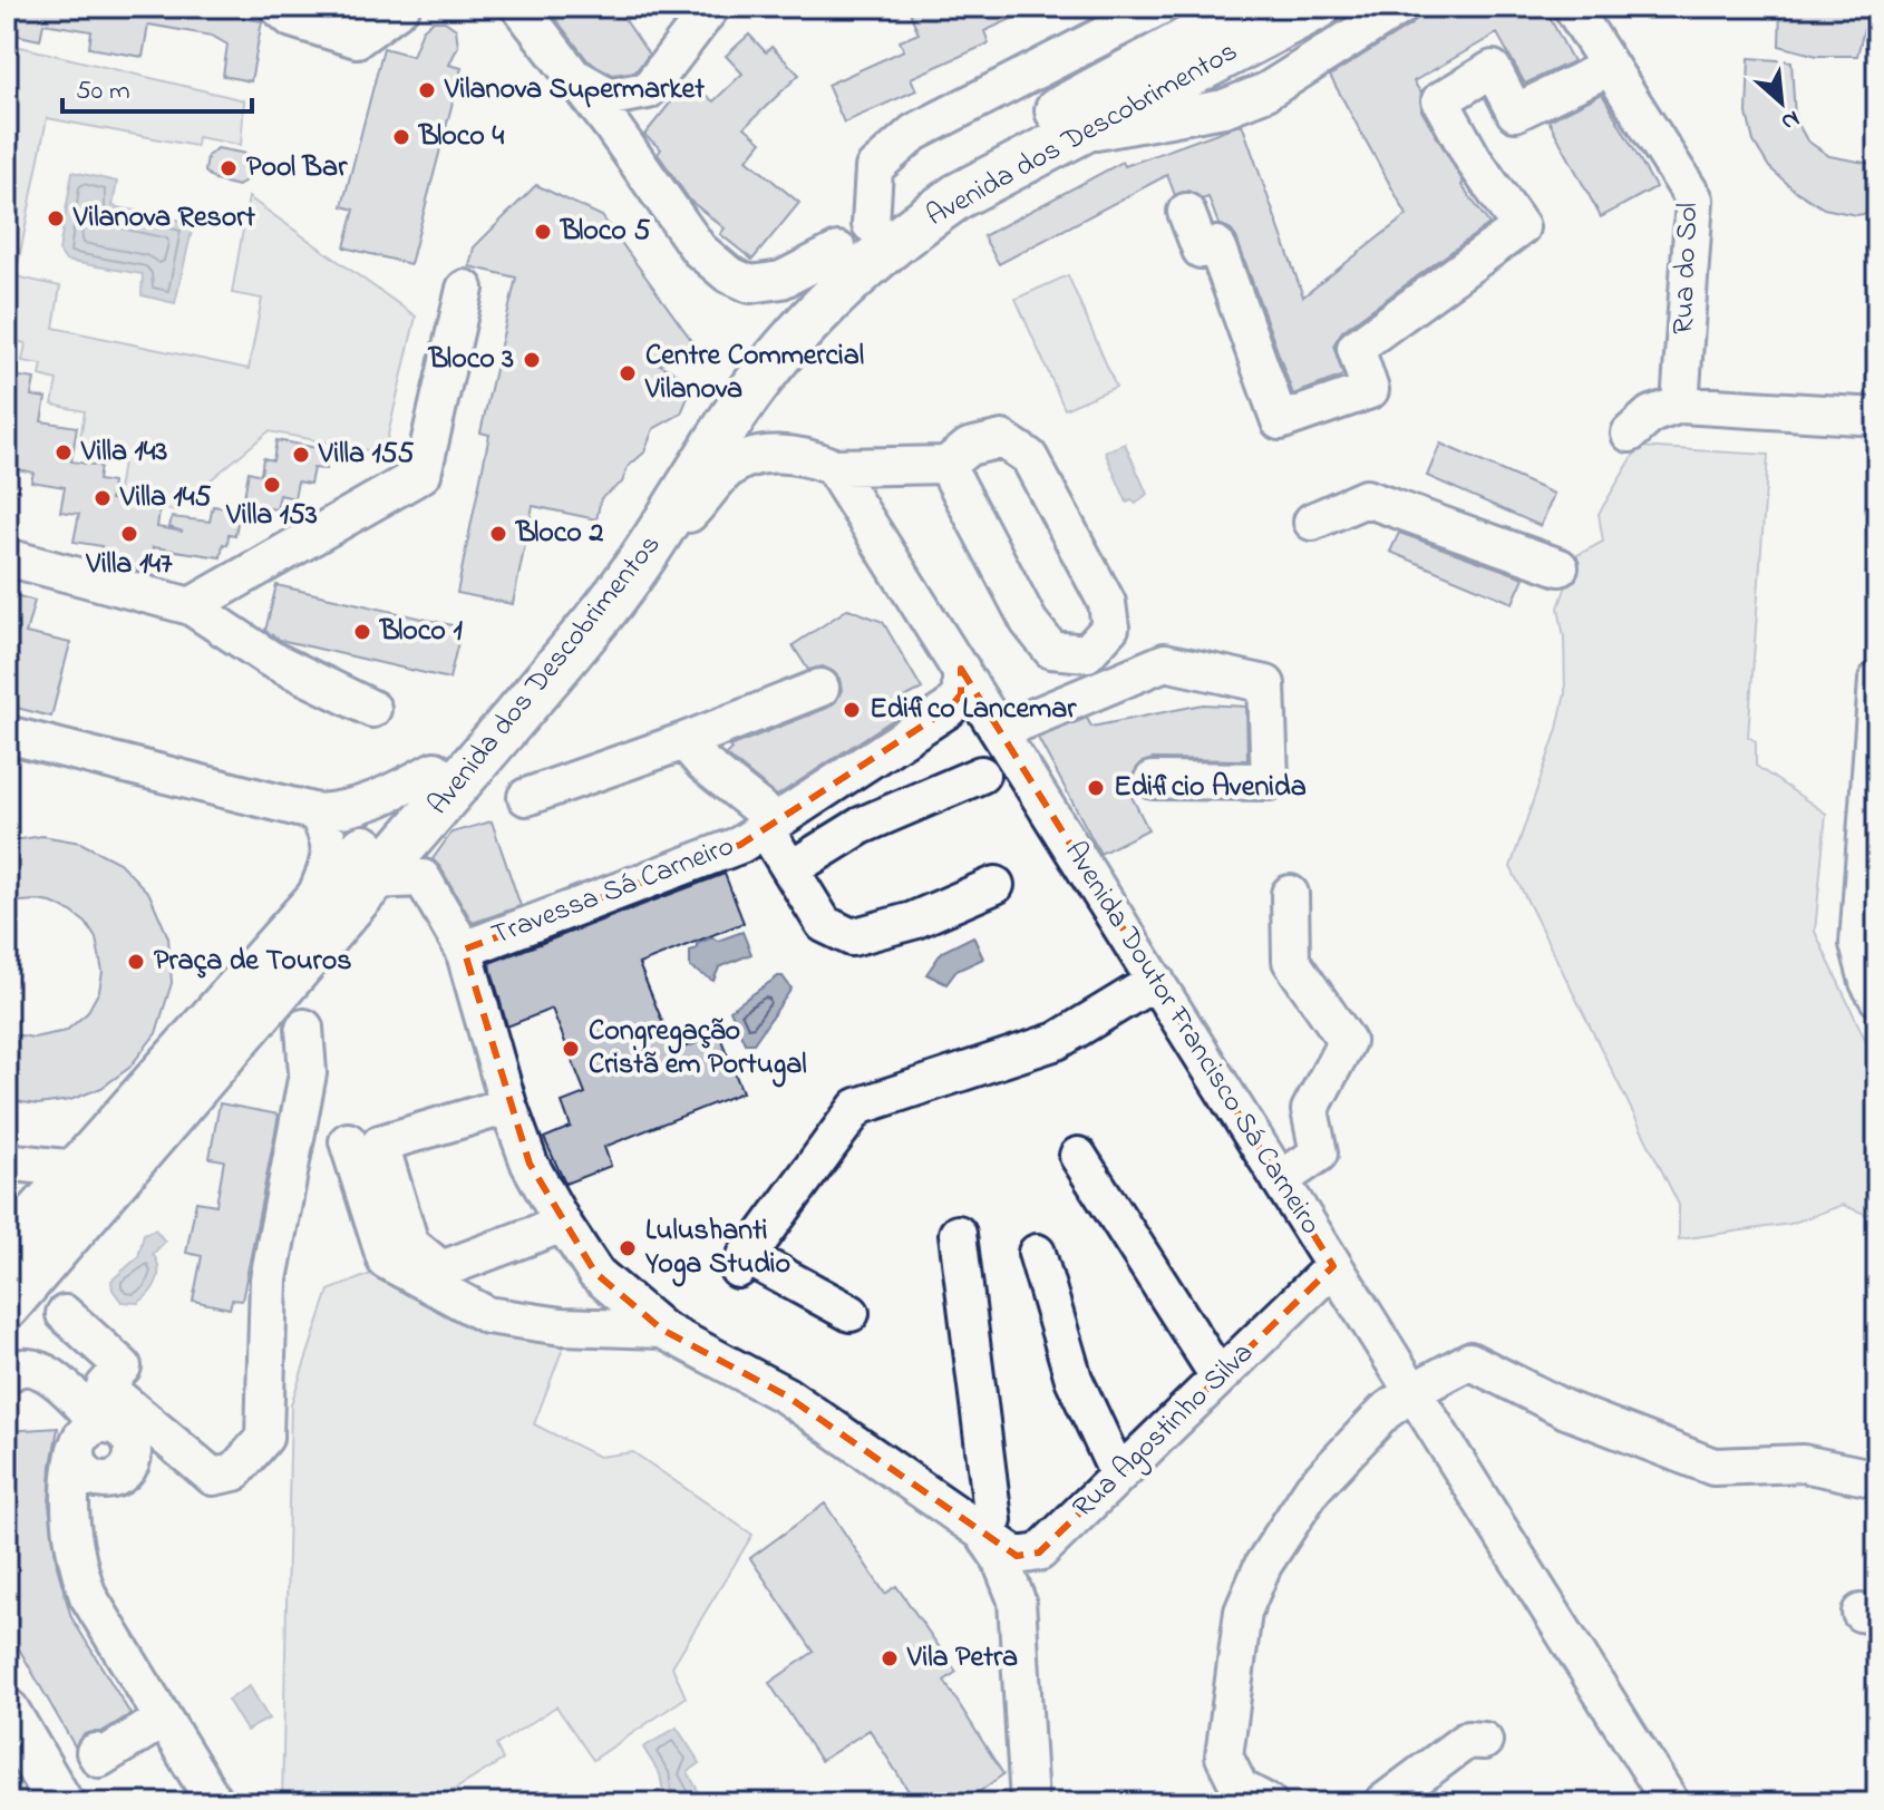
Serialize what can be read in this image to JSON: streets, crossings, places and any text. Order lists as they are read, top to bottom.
{
  "streets": {
    "main road": ["Avenida dos Descobrimentos"],
    "street": [
      "Rua do Sol",
      "Travessa Sá Carneiro",
      "Avenida Doutor Francisco Sá Carneiro",
      "Rua Agostinho Silva"
    ]
  },
  "crossings": [
    ["Travessa Sá Carneiro", "Avenida Doutor Francisco Sá Carneiro"],
    ["Avenida Doutor Francisco Sá Carneiro", "Rua Agostinho Silva"]
  ],
  "places": [
    "Vilanova Supermarket",
    "Bloco 4",
    "Pool Bar",
    "Vilanova Resort",
    "Bloco 5",
    "Bloco 3",
    "Centre Commercial Vilanova",
    "Villa 143",
    "Villa 155",
    "Villa 153",
    "Villa 145",
    "Villa 147",
    "Bloco 2",
    "Bloco 1",
    "Edifico Lancemar",
    "Edificio Avenida",
    "Praça de Touros",
    "Congregação Cristã em Portugal",
    "Lulushanti Yoga Studio",
    "Vila Petra"
  ],
  "scale_bar": "50 m",
  "north": "bottom right"
}
